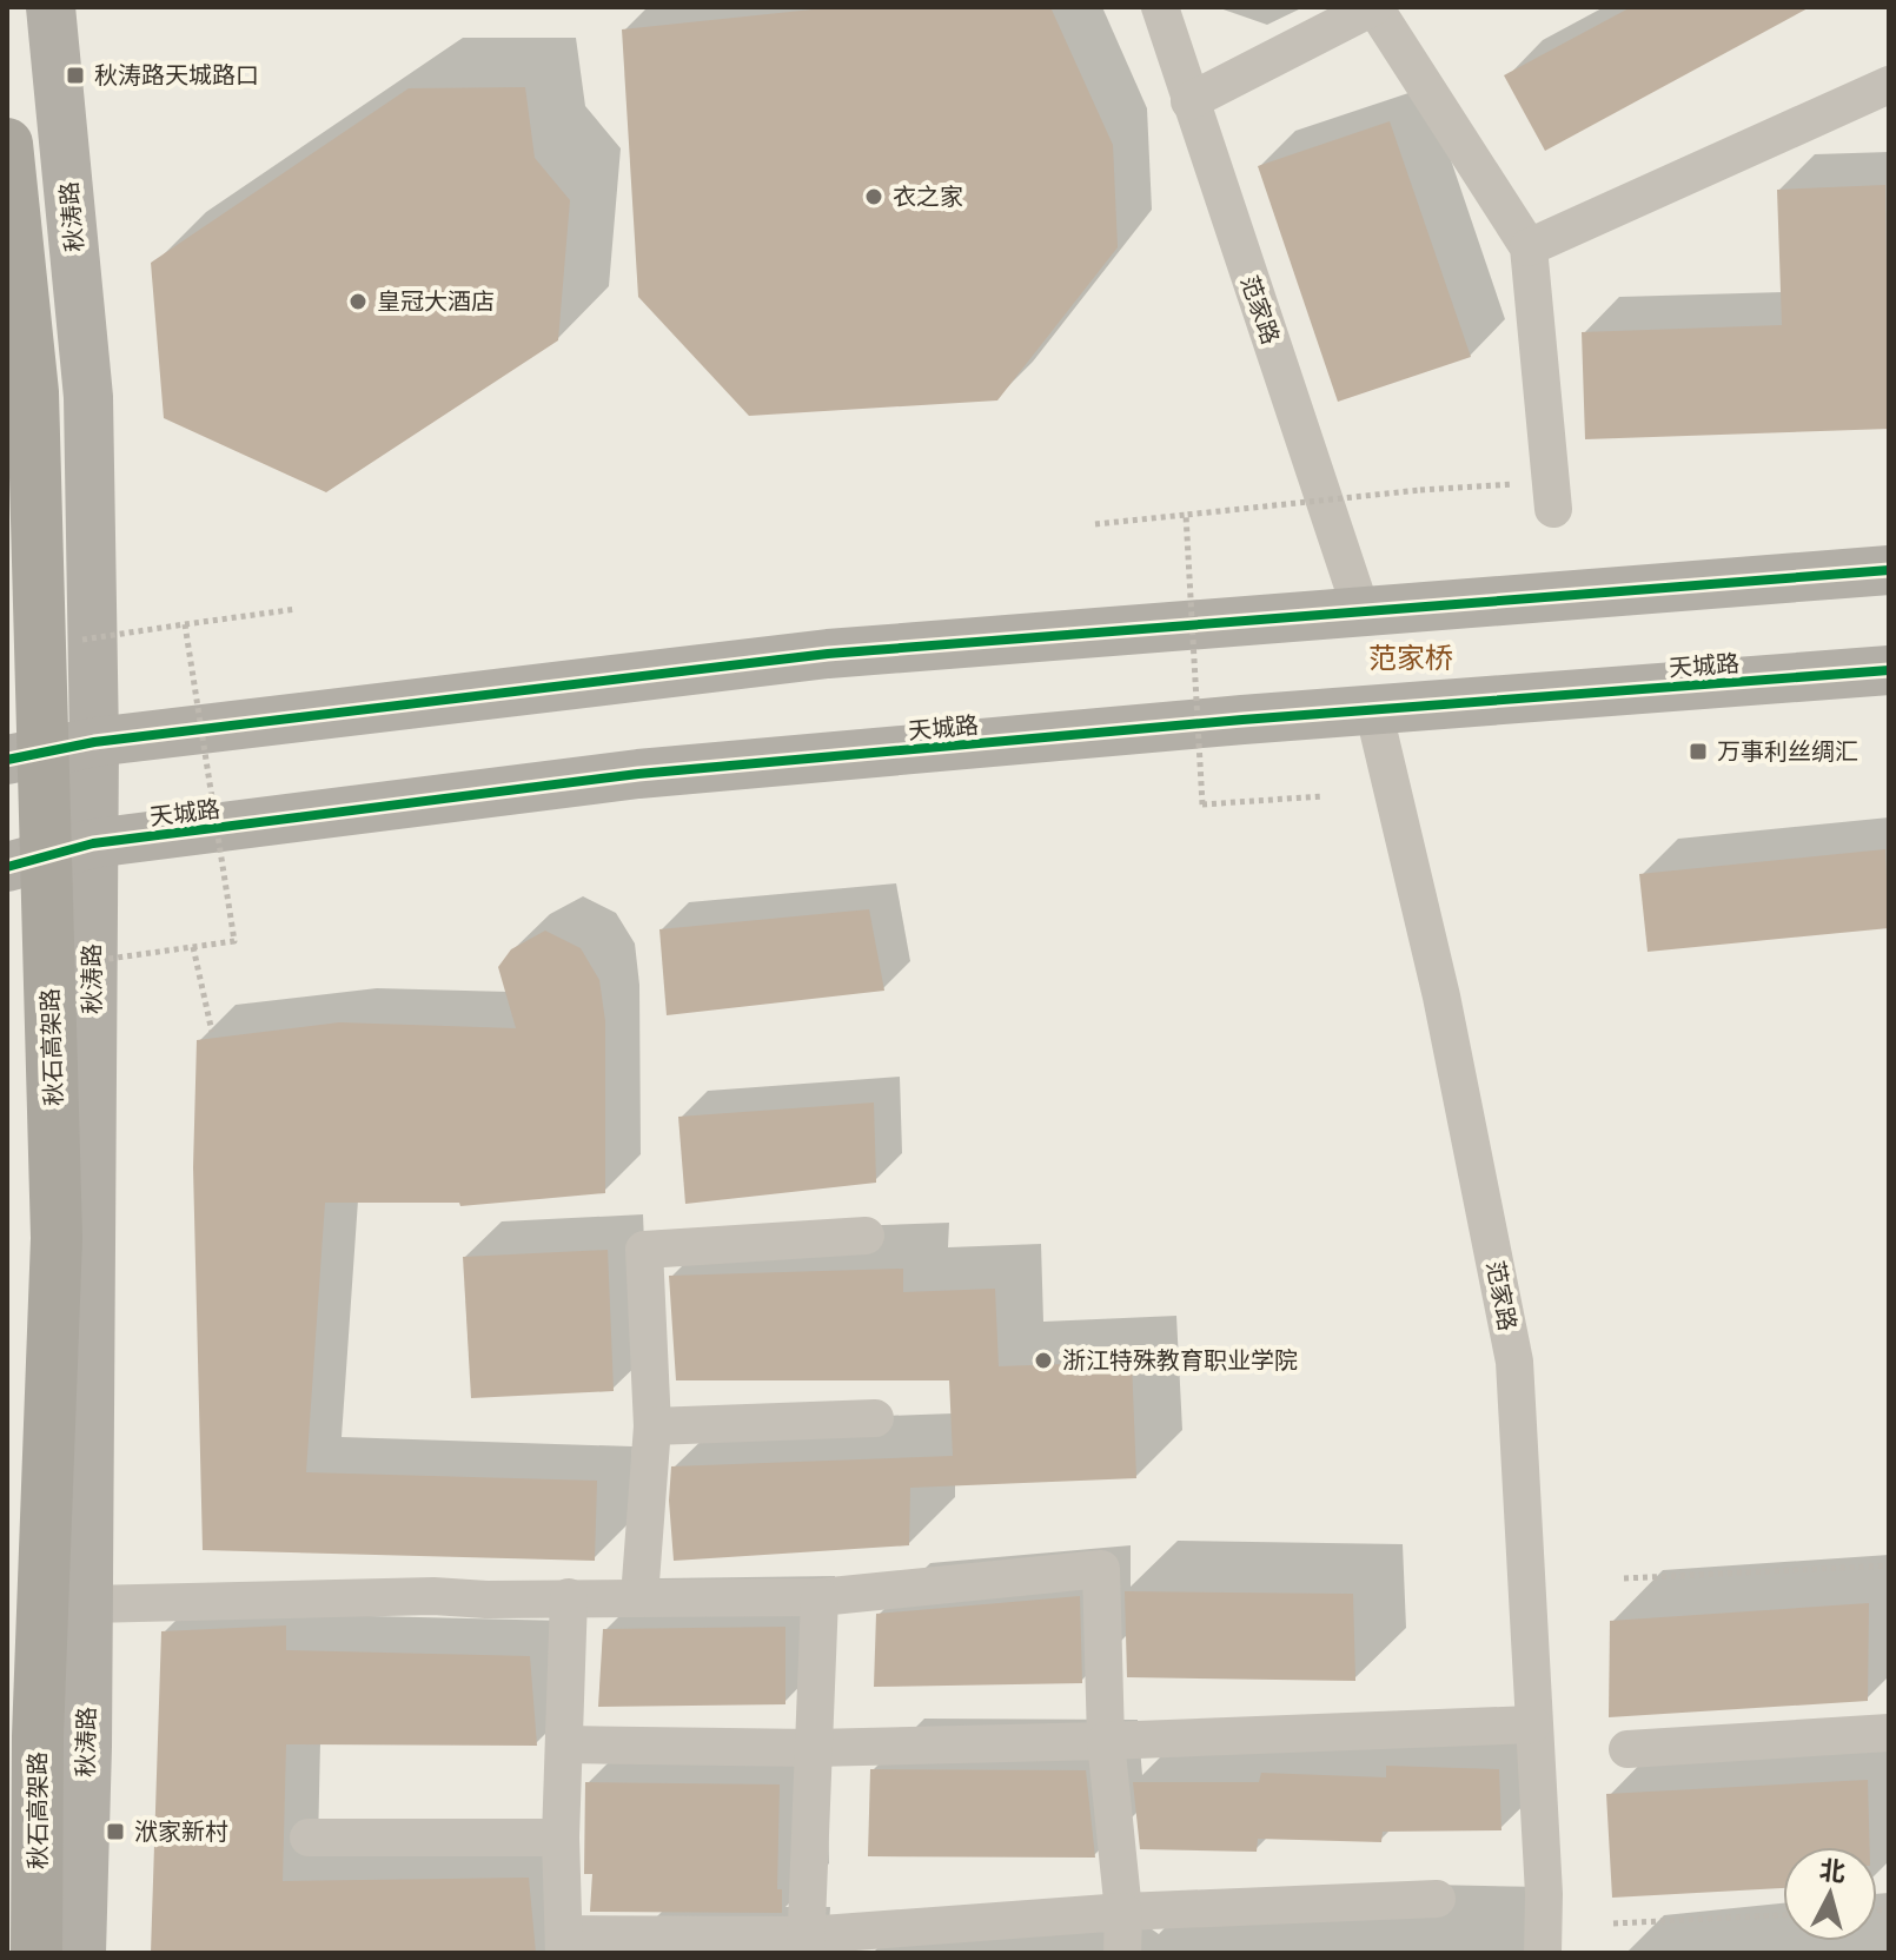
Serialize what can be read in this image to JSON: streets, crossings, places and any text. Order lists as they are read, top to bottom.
{
  "streets": {
    "highway": ["秋石高架路"],
    "main road": ["秋涛路", "天城路"],
    "street": ["范家路"]
  },
  "crossings": [
    ["秋涛路", "天城路"],
    ["范家路", "天城路"]
  ],
  "districts": ["范家桥"],
  "places": {
    "transit": ["秋涛路天城路口", "万事利丝绸汇", "洑家新村"],
    "other": ["衣之家", "皇冠大酒店", "浙江特殊教育职业学院"]
  },
  "north": "top"
}
